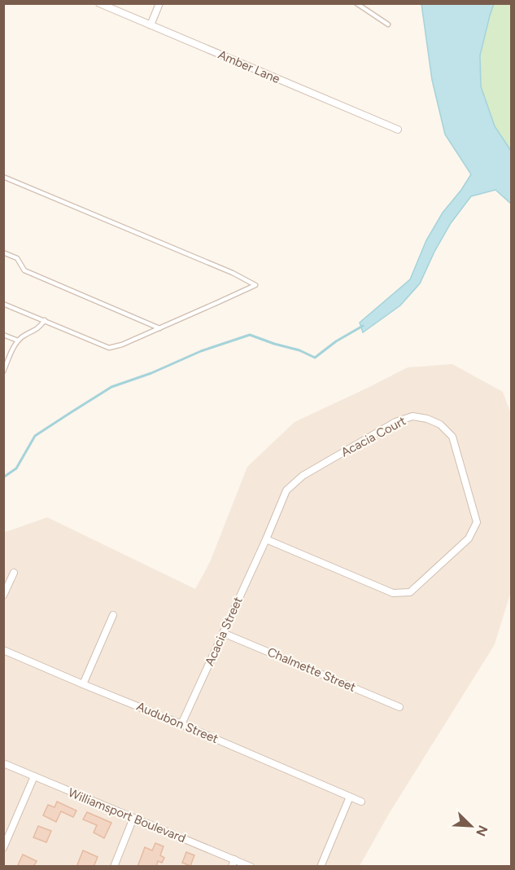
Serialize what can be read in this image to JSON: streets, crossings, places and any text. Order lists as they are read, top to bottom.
{
  "streets": {
    "street": [
      "Amber Lane",
      "Acacia Court",
      "Acacia Street",
      "Chalmette Street",
      "Audubon Street",
      "Williamsport Boulevard"
    ]
  },
  "crossings": [
    ["Acacia Court", "Acacia Street"],
    ["Acacia Street", "Chalmette Street"],
    ["Acacia Street", "Audubon Street"]
  ],
  "north": "bottom right"
}
